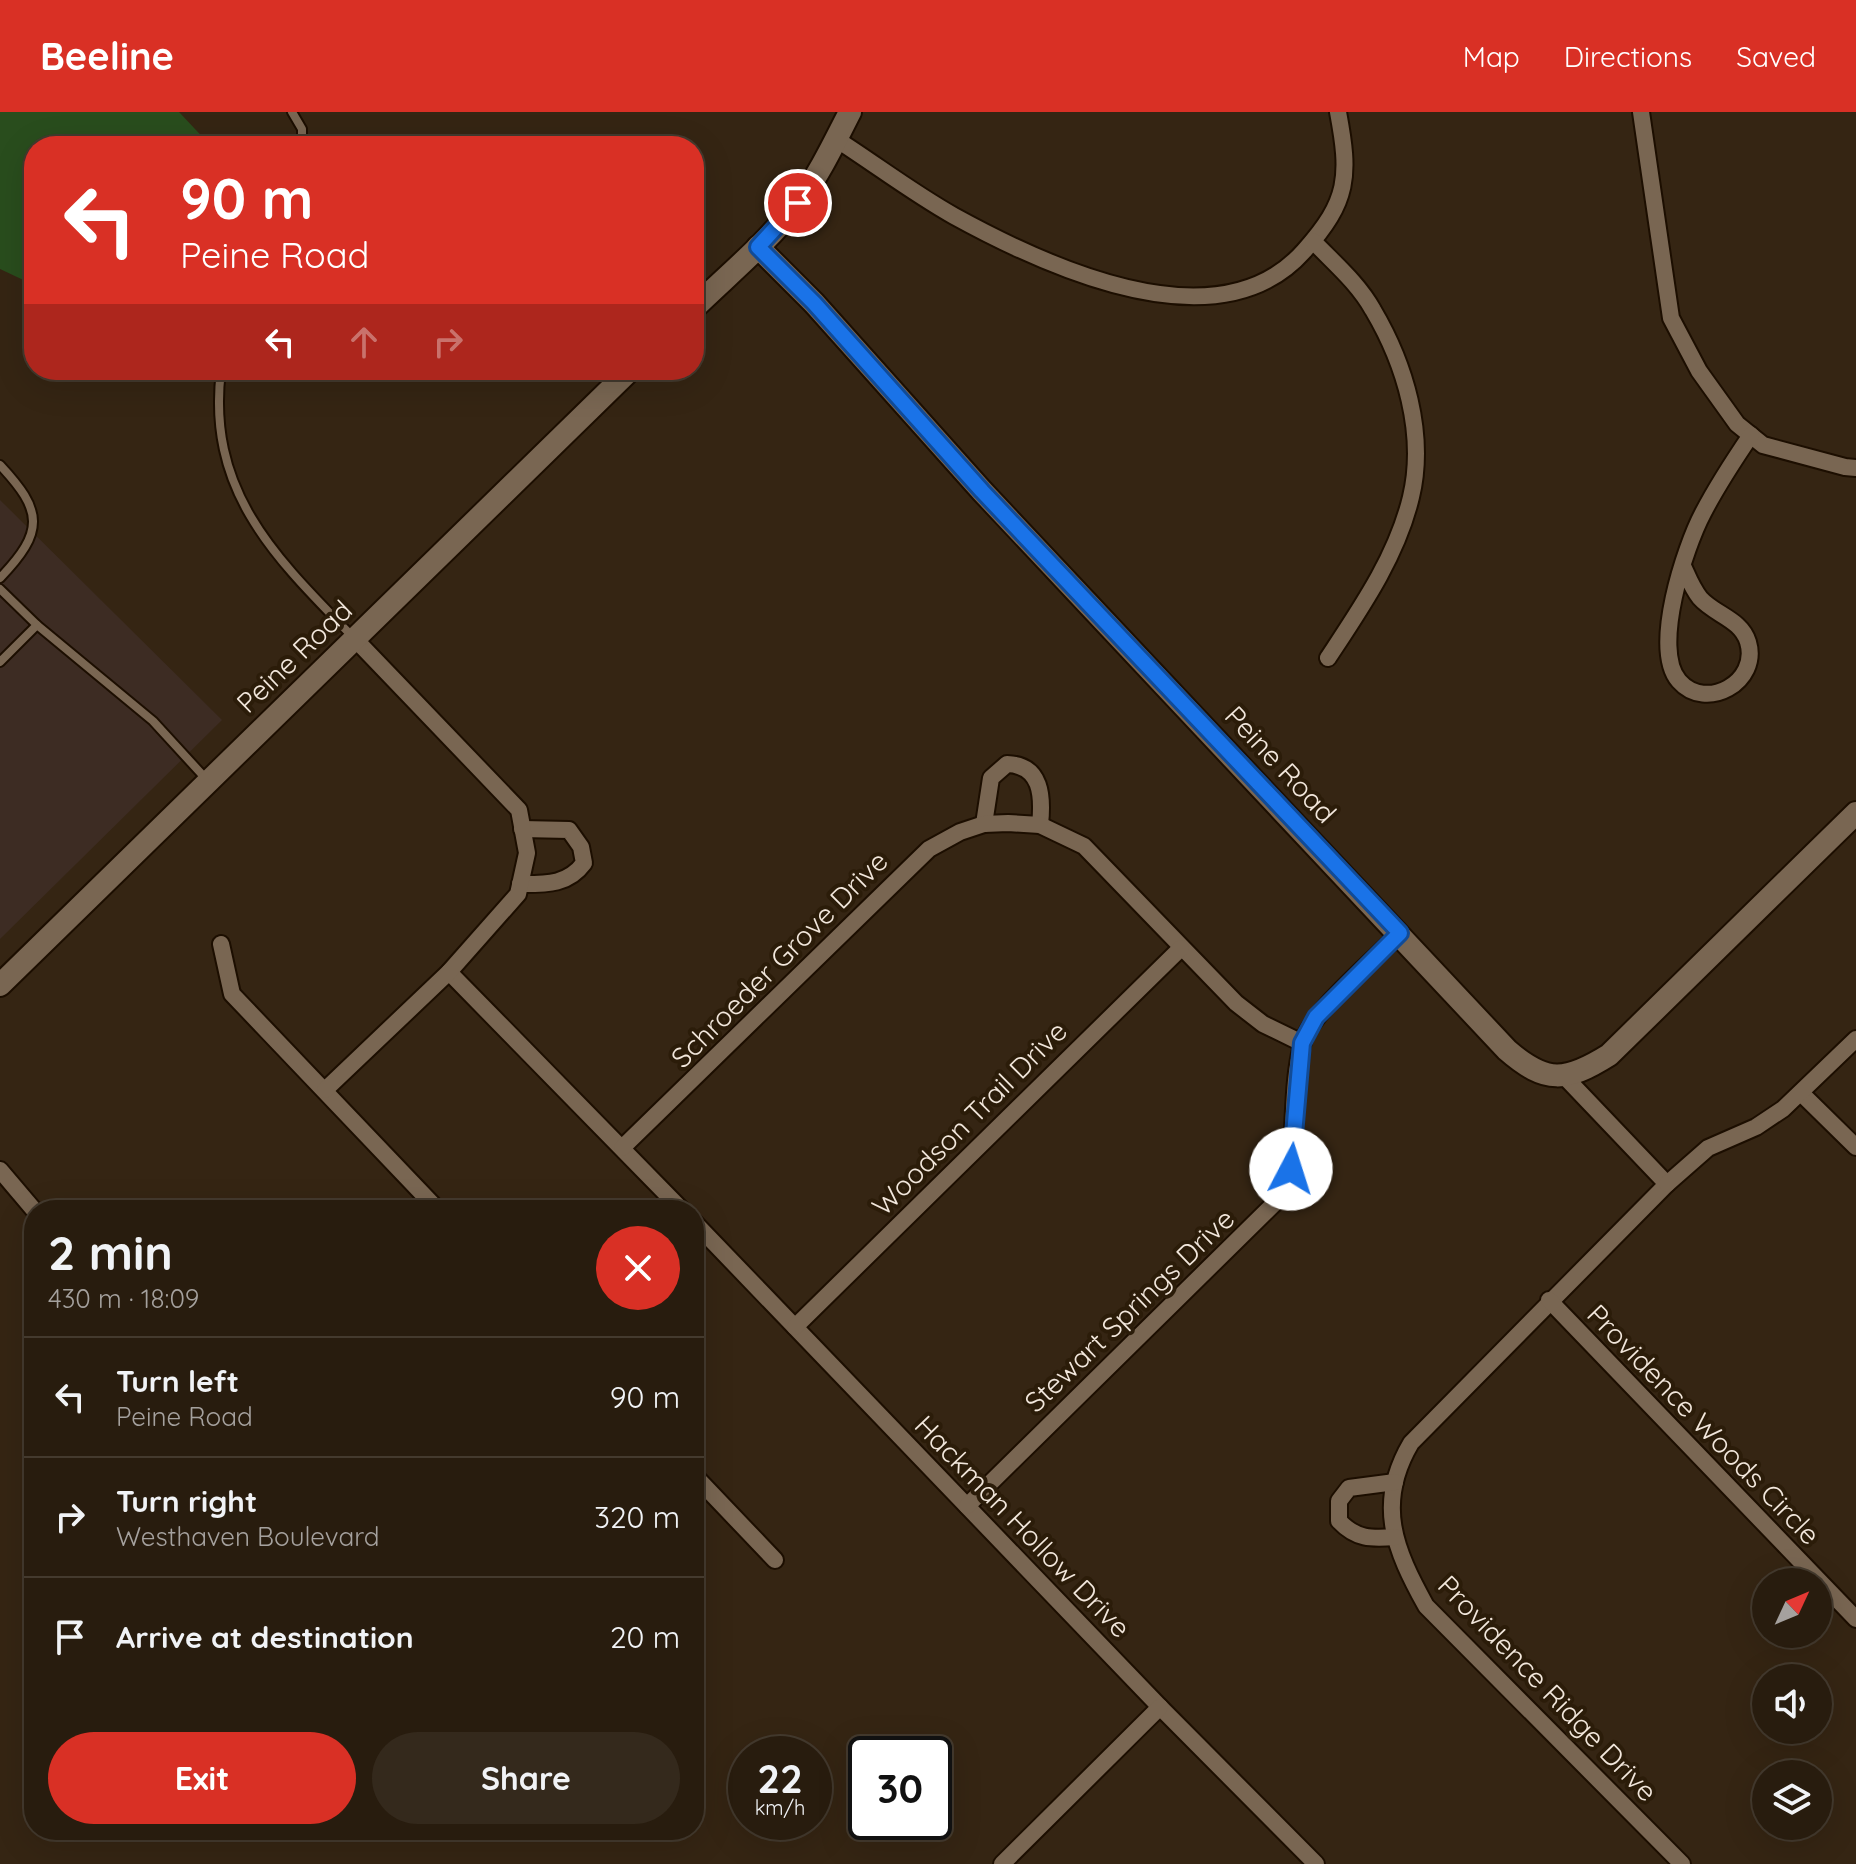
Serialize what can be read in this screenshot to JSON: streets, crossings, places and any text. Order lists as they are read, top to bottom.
{
  "streets": {
    "street": [
      "Peine Road",
      "Schroeder Grove Drive",
      "Woodson Trail Drive",
      "Stewart Springs Drive",
      "Providence Woods Circle",
      "Hackman Hollow Drive",
      "Providence Ridge Drive"
    ]
  },
  "crossings": [
    ["Peine Road", "Stewart Springs Drive"],
    ["Schroeder Grove Drive", "Woodson Trail Drive"],
    ["Schroeder Grove Drive", "Stewart Springs Drive"],
    ["Woodson Trail Drive", "Hackman Hollow Drive"],
    ["Stewart Springs Drive", "Hackman Hollow Drive"],
    ["Providence Woods Circle", "Providence Ridge Drive"]
  ],
  "north": "top right",
  "page": {
    "header": "Beeline",
    "nav": ["Map", "Directions", "Saved"],
    "turn": ["90 m", "Peine Road"],
    "heading": ["2 min", "430 m · 18:09"],
    "list": [
      {
        "name": "Turn left",
        "note": "Peine Road",
        "value": "90 m"
      },
      {
        "name": "Turn right",
        "note": "Westhaven Boulevard",
        "value": "320 m"
      },
      {
        "name": "Arrive at destination",
        "value": "20 m"
      }
    ],
    "buttons": ["Exit", "Share"],
    "speed": "22 km/h",
    "limit": "30"
  }
}
